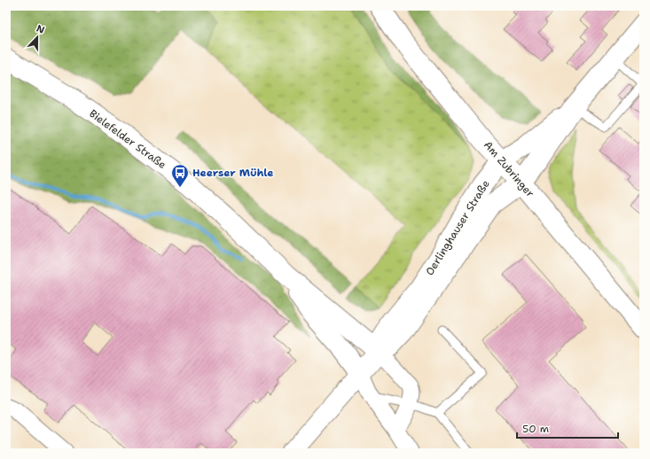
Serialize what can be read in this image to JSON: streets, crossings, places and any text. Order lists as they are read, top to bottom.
{
  "streets": {
    "main road": ["Bielefelder Straße", "Am Zubringer", "Oerlinghauser Straße"]
  },
  "crossings": [
    ["Bielefelder Straße", "Oerlinghauser Straße"],
    ["Am Zubringer", "Oerlinghauser Straße"]
  ],
  "places": {
    "bus stop": ["Heerser Mühle"]
  },
  "scale_bar": "50 m",
  "north": "top"
}
